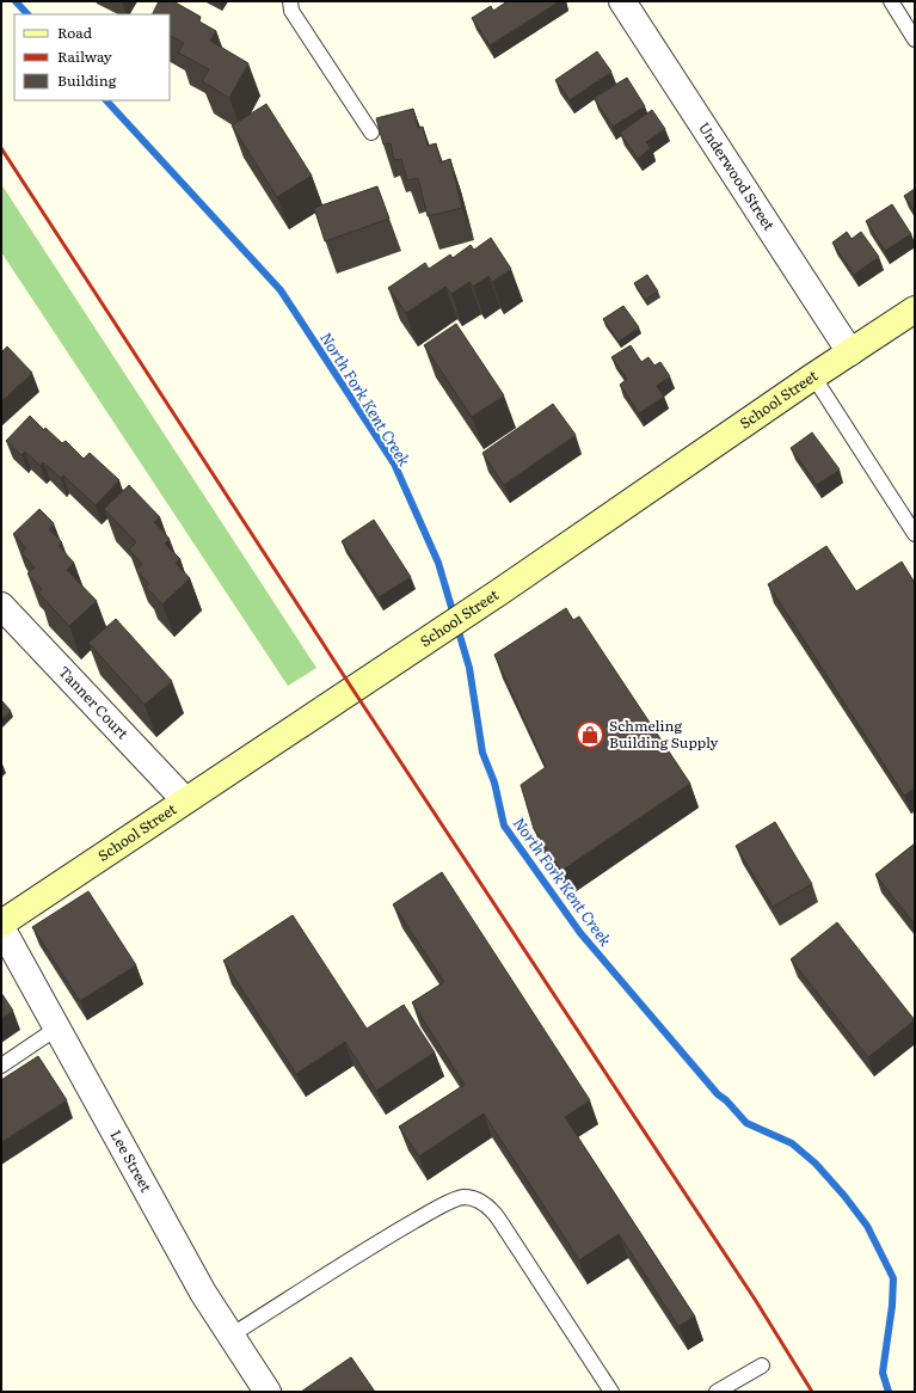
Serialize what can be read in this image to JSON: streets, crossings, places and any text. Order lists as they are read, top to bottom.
{
  "streets": {
    "main road": ["School Street"],
    "street": ["Underwood Street", "Tanner Court", "Lee Street"]
  },
  "crossings": [
    ["Underwood Street", "School Street"],
    ["School Street", "Tanner Court"]
  ],
  "water": ["North Fork Kent Creek"],
  "places": {
    "shop": ["Schmeling Building Supply"]
  },
  "legend": ["Road", "Railway", "Building"]
}
